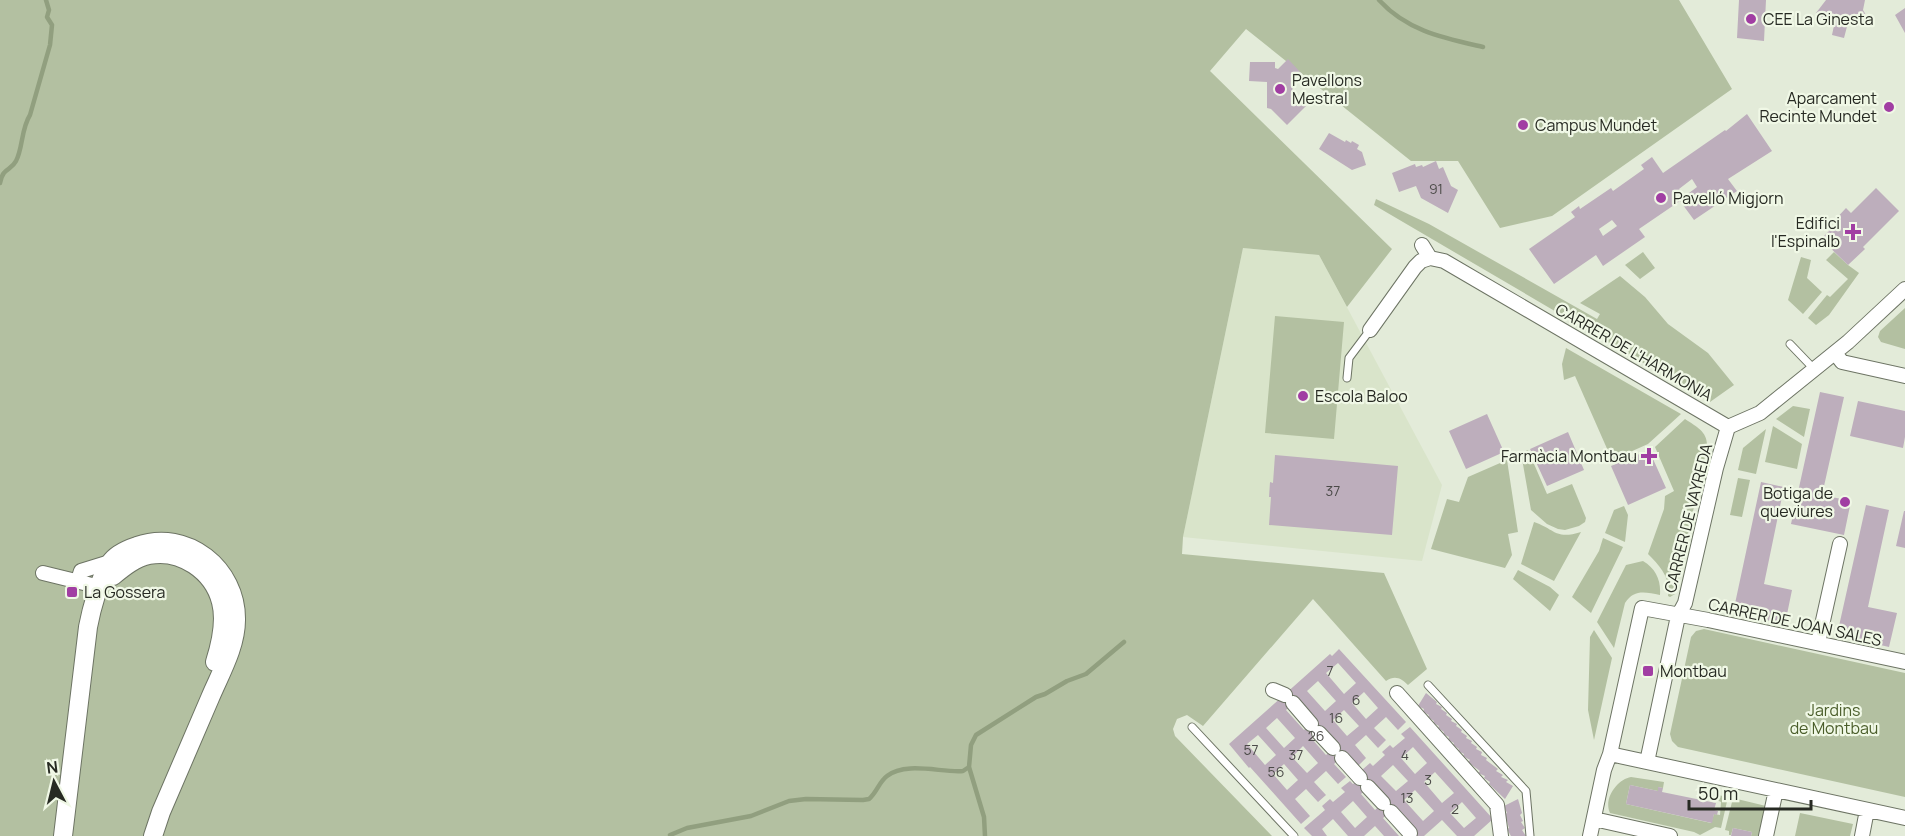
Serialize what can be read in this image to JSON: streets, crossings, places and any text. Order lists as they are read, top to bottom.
{
  "streets": {
    "street": ["CARRER DE L'HARMONIA", "CARRER DE VAYREDA", "CARRER DE JOAN SALES"]
  },
  "crossings": [
    ["CARRER DE L'HARMONIA", "CARRER DE VAYREDA"],
    ["CARRER DE VAYREDA", "CARRER DE JOAN SALES"]
  ],
  "parks": ["Jardins de Montbau"],
  "places": {
    "other": [
      "CEE La Ginesta",
      "Pavellons Mestral",
      "Aparcament Recinte Mundet",
      "Campus Mundet",
      "Pavelló Migjorn",
      "Escola Baloo",
      "Botiga de queviures"
    ],
    "health": ["Edifici l'Espinalb", "Farmàcia Montbau"],
    "transit": ["La Gossera", "Montbau"]
  },
  "house_numbers": [
    "91",
    "37",
    "7",
    "6",
    "16",
    "26",
    "57",
    "37",
    "4",
    "56",
    "3",
    "13",
    "2"
  ],
  "scale_bar": "50 m",
  "north": "top"
}
